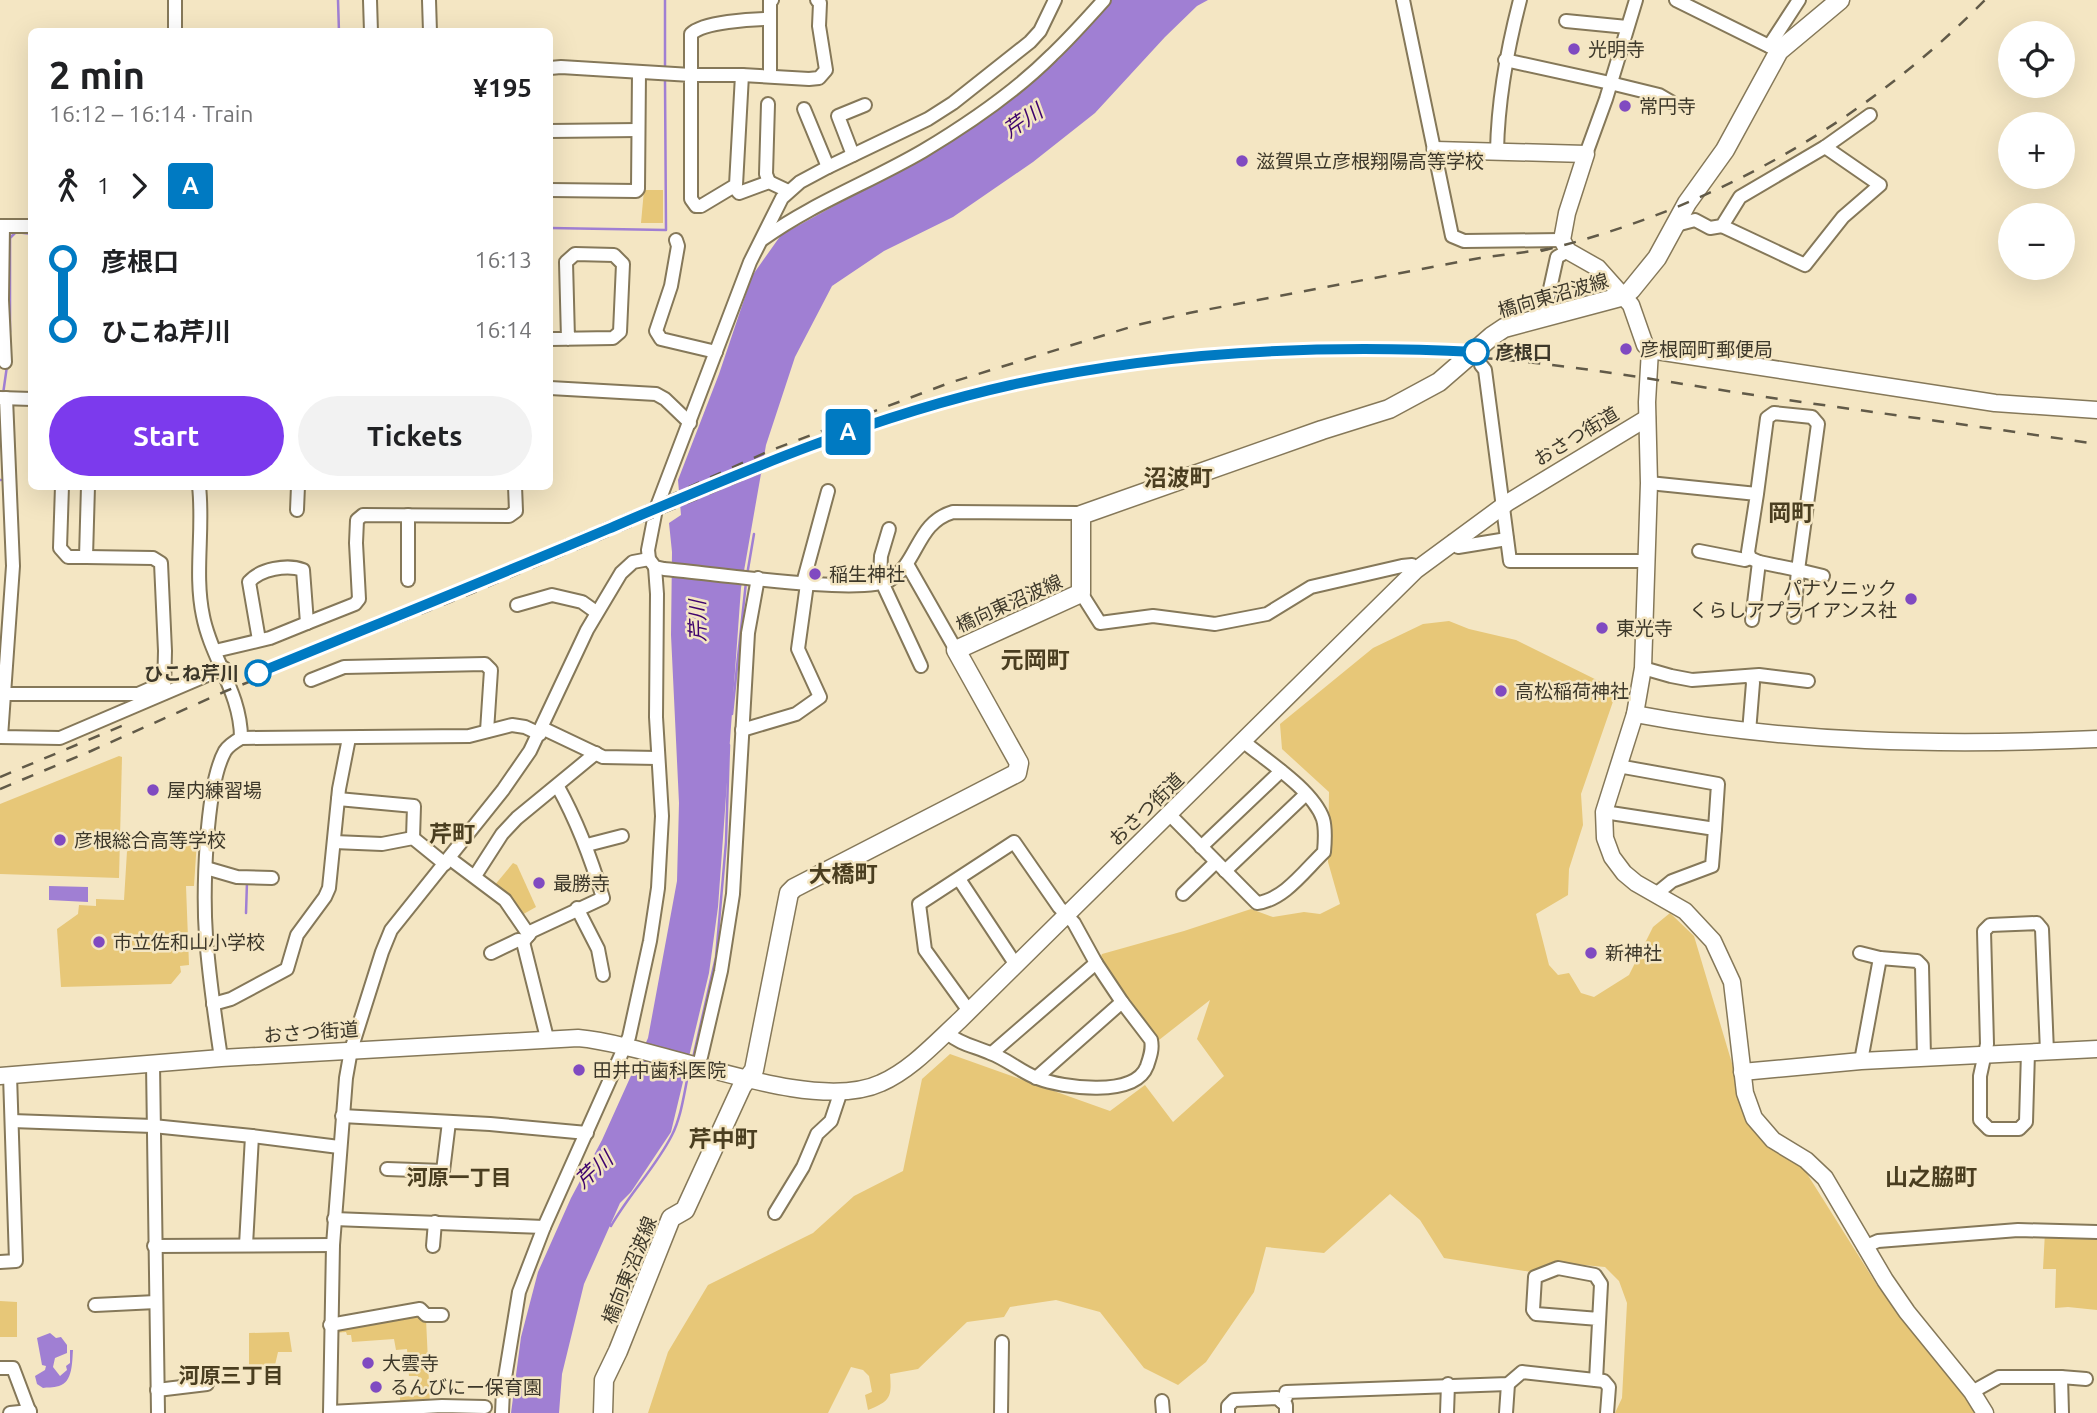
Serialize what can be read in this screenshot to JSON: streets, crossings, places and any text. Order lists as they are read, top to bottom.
{
  "streets": {
    "main road": ["橋向東沼波線"],
    "street": ["おさつ街道"]
  },
  "crossings": [
    ["橋向東沼波線", "おさつ街道"]
  ],
  "districts": [
    "沼波町",
    "岡町",
    "元岡町",
    "芹町",
    "大橋町",
    "芹中町",
    "山之脇町",
    "河原一丁目",
    "河原三丁目"
  ],
  "water": ["芹川"],
  "places": [
    "光明寺",
    "常円寺",
    "滋賀県立彦根翔陽高等学校",
    "彦根岡町郵便局",
    "彦根口",
    "稲生神社",
    "パナソニック くらしアプライアンス社",
    "東光寺",
    "ひこね芹川",
    "高松稲荷神社",
    "屋内練習場",
    "彦根総合高等学校",
    "最勝寺",
    "市立佐和山小学校",
    "新神社",
    "田井中歯科医院",
    "大雲寺",
    "るんびにー保育園"
  ],
  "page": {
    "on_map": "A",
    "map_buttons": ["+", "−"],
    "heading": ["2 min", "16:12 – 16:14 · Train", "¥195"],
    "legs": ["1", "A"],
    "list": [
      {
        "name": "彦根口",
        "value": "16:13"
      },
      {
        "name": "ひこね芹川",
        "value": "16:14"
      }
    ],
    "buttons": ["Start", "Tickets"]
  }
}
